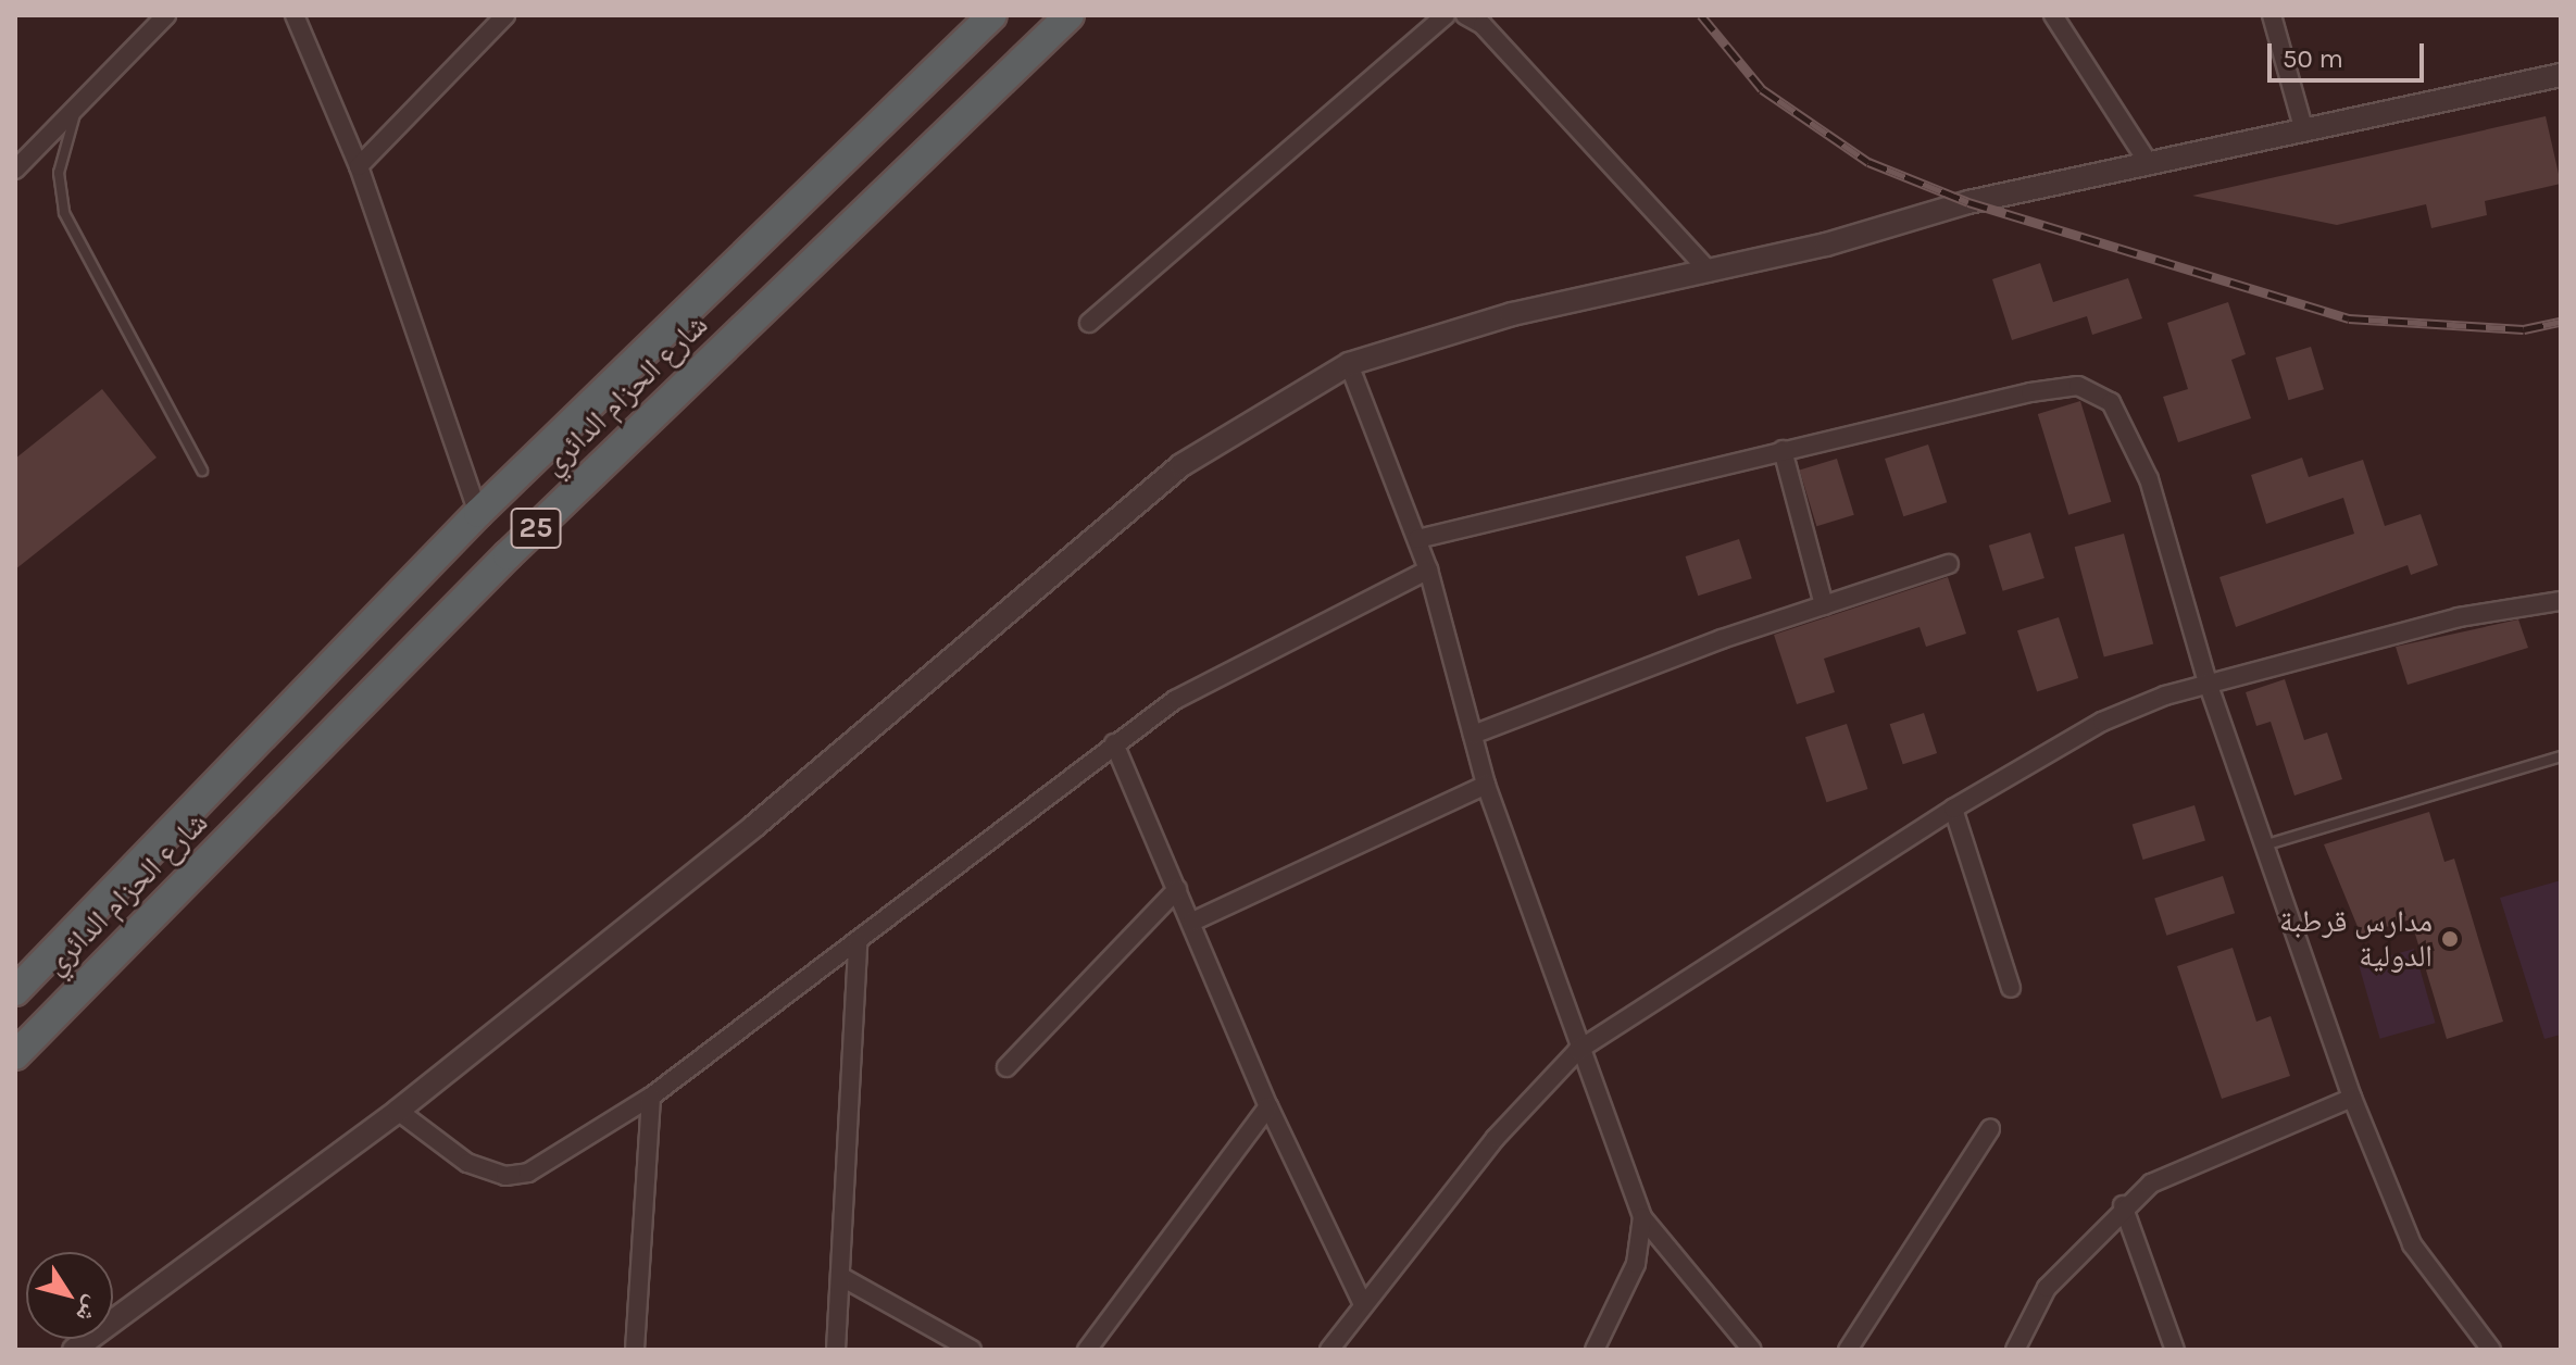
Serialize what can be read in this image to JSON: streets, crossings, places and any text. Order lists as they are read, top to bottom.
{
  "streets": {
    "highway": ["شارع الحزام الدائري", "25"]
  },
  "places": ["مدارس قرطبة الدولية"],
  "scale_bar": "50 m",
  "north": "bottom right"
}
